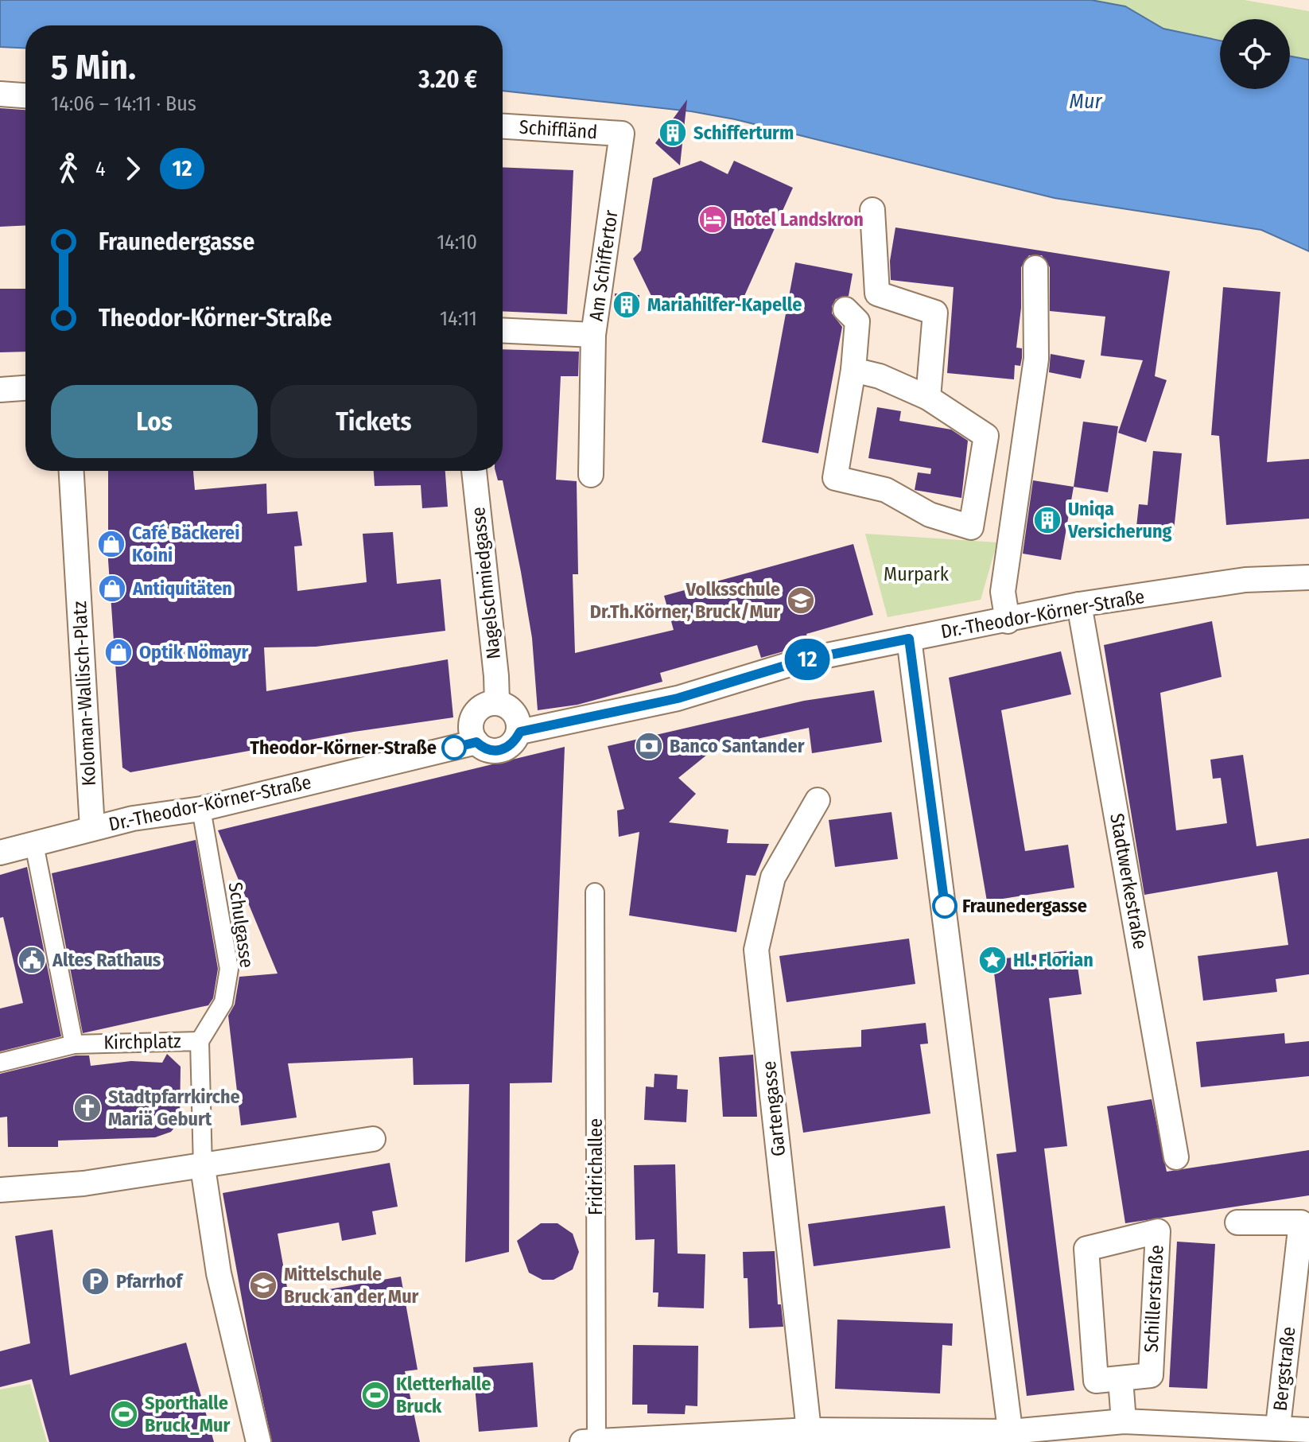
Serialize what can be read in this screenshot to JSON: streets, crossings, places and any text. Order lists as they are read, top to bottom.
{
  "streets": {
    "street": [
      "Schiffländ",
      "Am Schiffertor",
      "Nagelschmiedgasse",
      "Dr.-Theodor-Körner-Straße",
      "Koloman-Wallisch-Platz",
      "Stadtwerkestraße",
      "Schulgasse",
      "Kirchplatz",
      "Gartengasse",
      "Fridrichallee",
      "Schillerstraße",
      "Bergstraße"
    ]
  },
  "crossings": [
    ["Schiffländ", "Am Schiffertor"],
    ["Nagelschmiedgasse", "Dr.-Theodor-Körner-Straße"],
    ["Dr.-Theodor-Körner-Straße", "Koloman-Wallisch-Platz"],
    ["Dr.-Theodor-Körner-Straße", "Stadtwerkestraße"],
    ["Dr.-Theodor-Körner-Straße", "Schulgasse"],
    ["Schulgasse", "Kirchplatz"]
  ],
  "water": ["Mur"],
  "parks": ["Murpark"],
  "places": {
    "building": ["Schifferturm", "Mariahilfer-Kapelle", "Uniqa Versicherung"],
    "hotel": ["Hotel Landskron"],
    "shop": ["Café Bäckerei Koini", "Antiquitäten", "Optik Nömayr"],
    "school or university": ["Volksschule Dr.Th.Körner, Bruck/Mur", "Mittelschule Bruck an der Mur"],
    "bank": ["Banco Santander"],
    "other": ["Theodor-Körner-Straße", "Fraunedergasse"],
    "public building": ["Altes Rathaus"],
    "place": ["Hl. Florian"],
    "church": ["Stadtpfarrkirche Mariä Geburt"],
    "parking": ["Pfarrhof"],
    "sports": ["Kletterhalle Bruck", "Sporthalle Bruck_Mur"]
  },
  "lines": ["bus line 12"],
  "page": {
    "on_map": "12",
    "heading": ["5 Min.", "14:06 – 14:11 · Bus", "3.20 €"],
    "legs": ["4", "12"],
    "list": [
      {
        "name": "Fraunedergasse",
        "value": "14:10"
      },
      {
        "name": "Theodor-Körner-Straße",
        "value": "14:11"
      }
    ],
    "buttons": ["Los", "Tickets"]
  }
}
